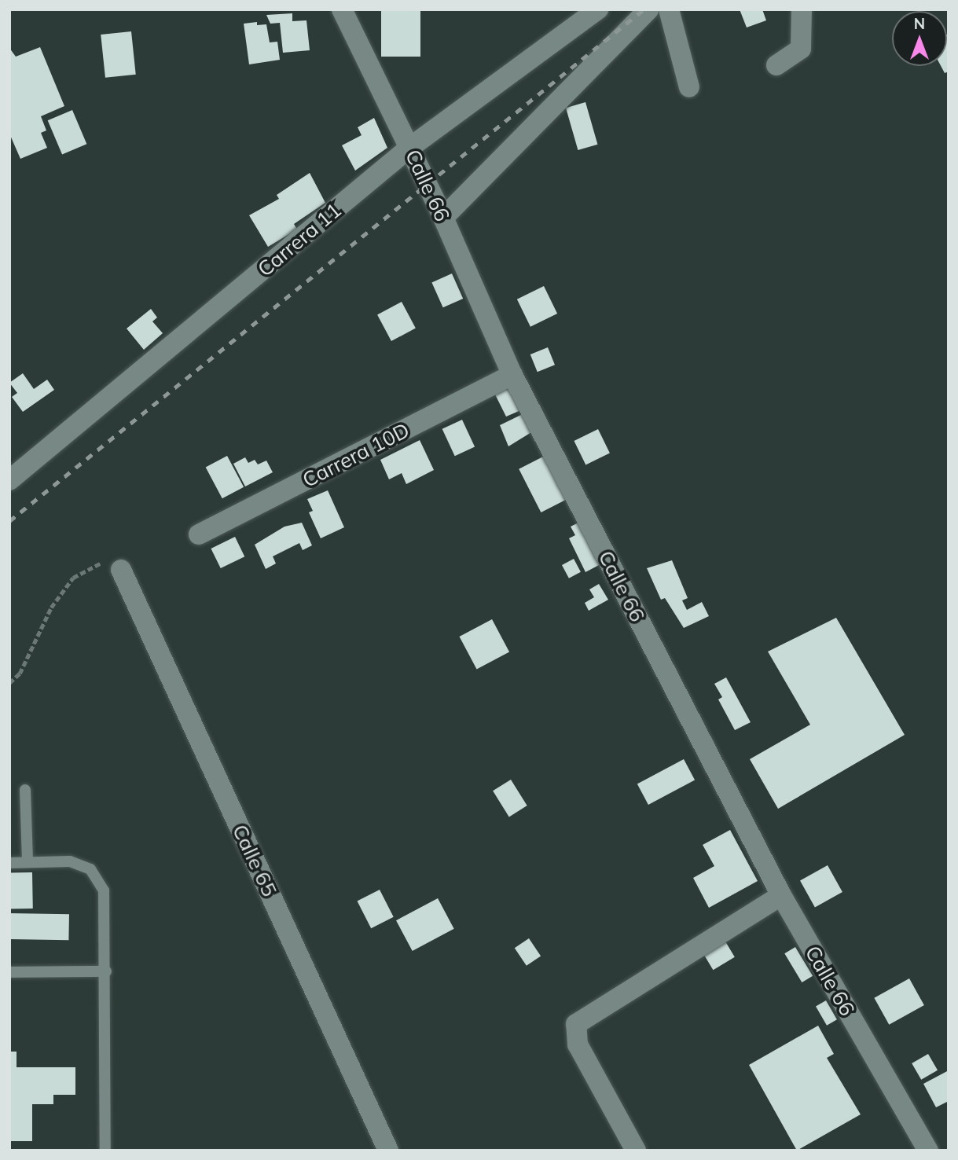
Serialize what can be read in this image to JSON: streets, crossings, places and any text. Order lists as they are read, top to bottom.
{
  "streets": {
    "street": [
      "Calle 66",
      "Carrera 11",
      "Carrera 10D",
      "Calle 65"
    ]
  },
  "crossings": [
    ["Calle 66", "Carrera 11"],
    ["Calle 66", "Carrera 10D"]
  ],
  "north": "top"
}
